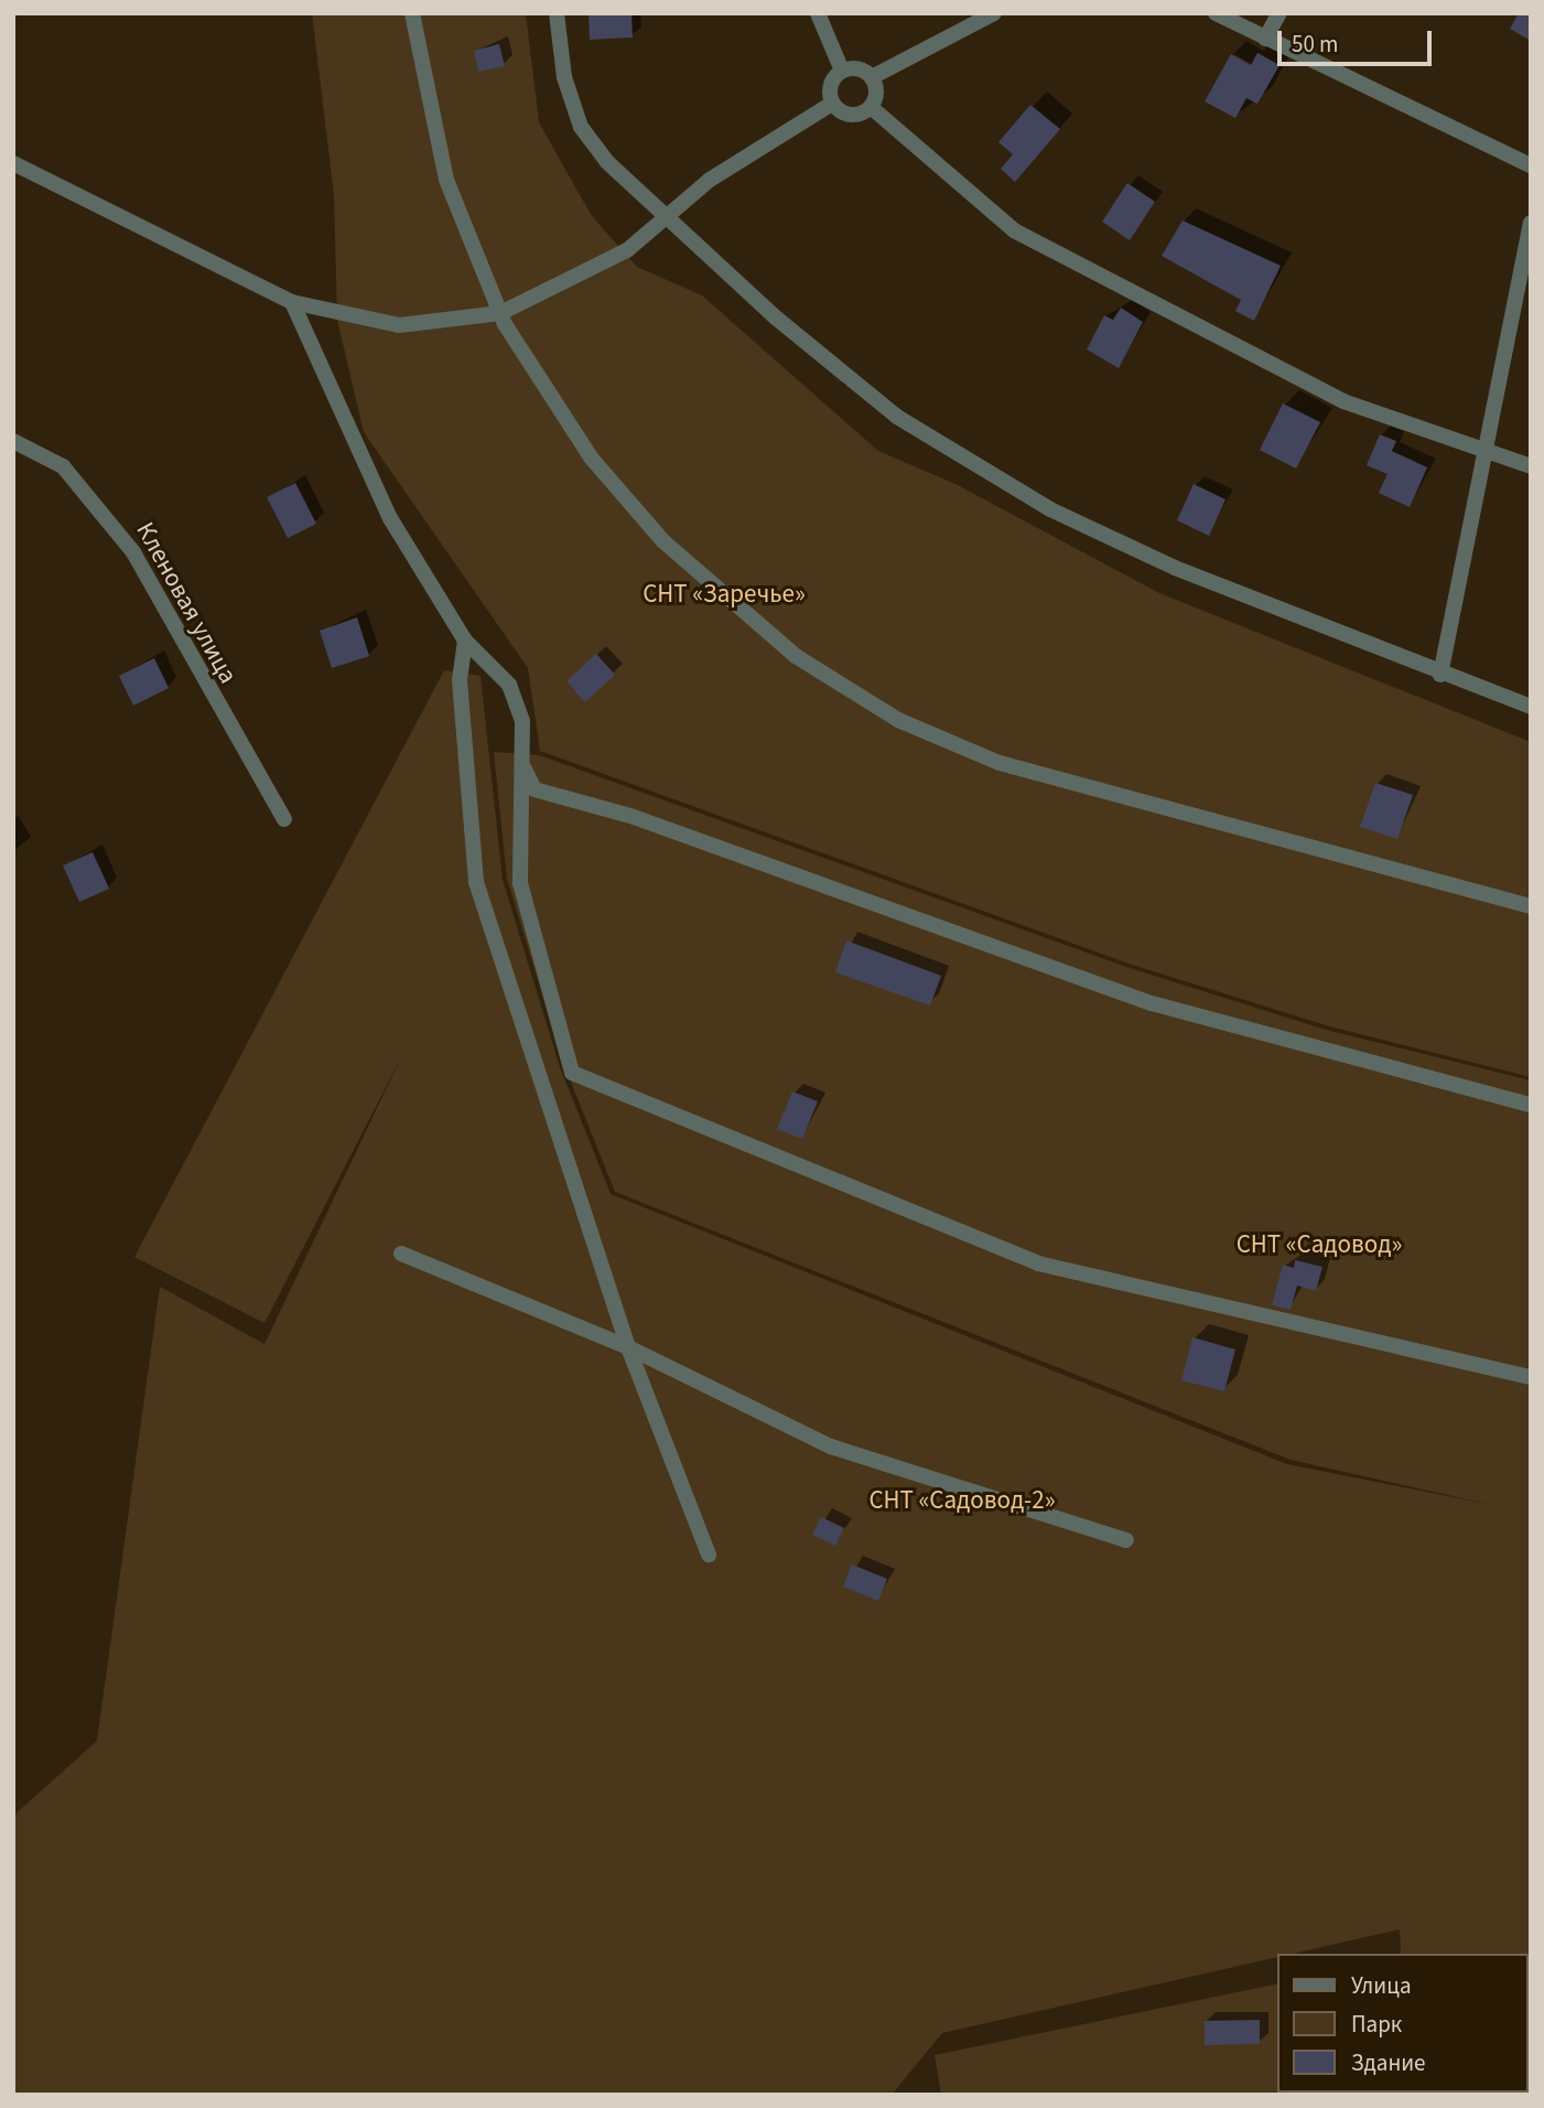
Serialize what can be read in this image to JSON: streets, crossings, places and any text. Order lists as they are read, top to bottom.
{
  "streets": {
    "street": ["Кленовая улица"]
  },
  "parks": ["СНТ «Заречье»", "СНТ «Садовод»", "СНТ «Садовод-2»"],
  "legend": ["Улица", "Парк", "Здание"],
  "scale_bar": "50 m"
}
